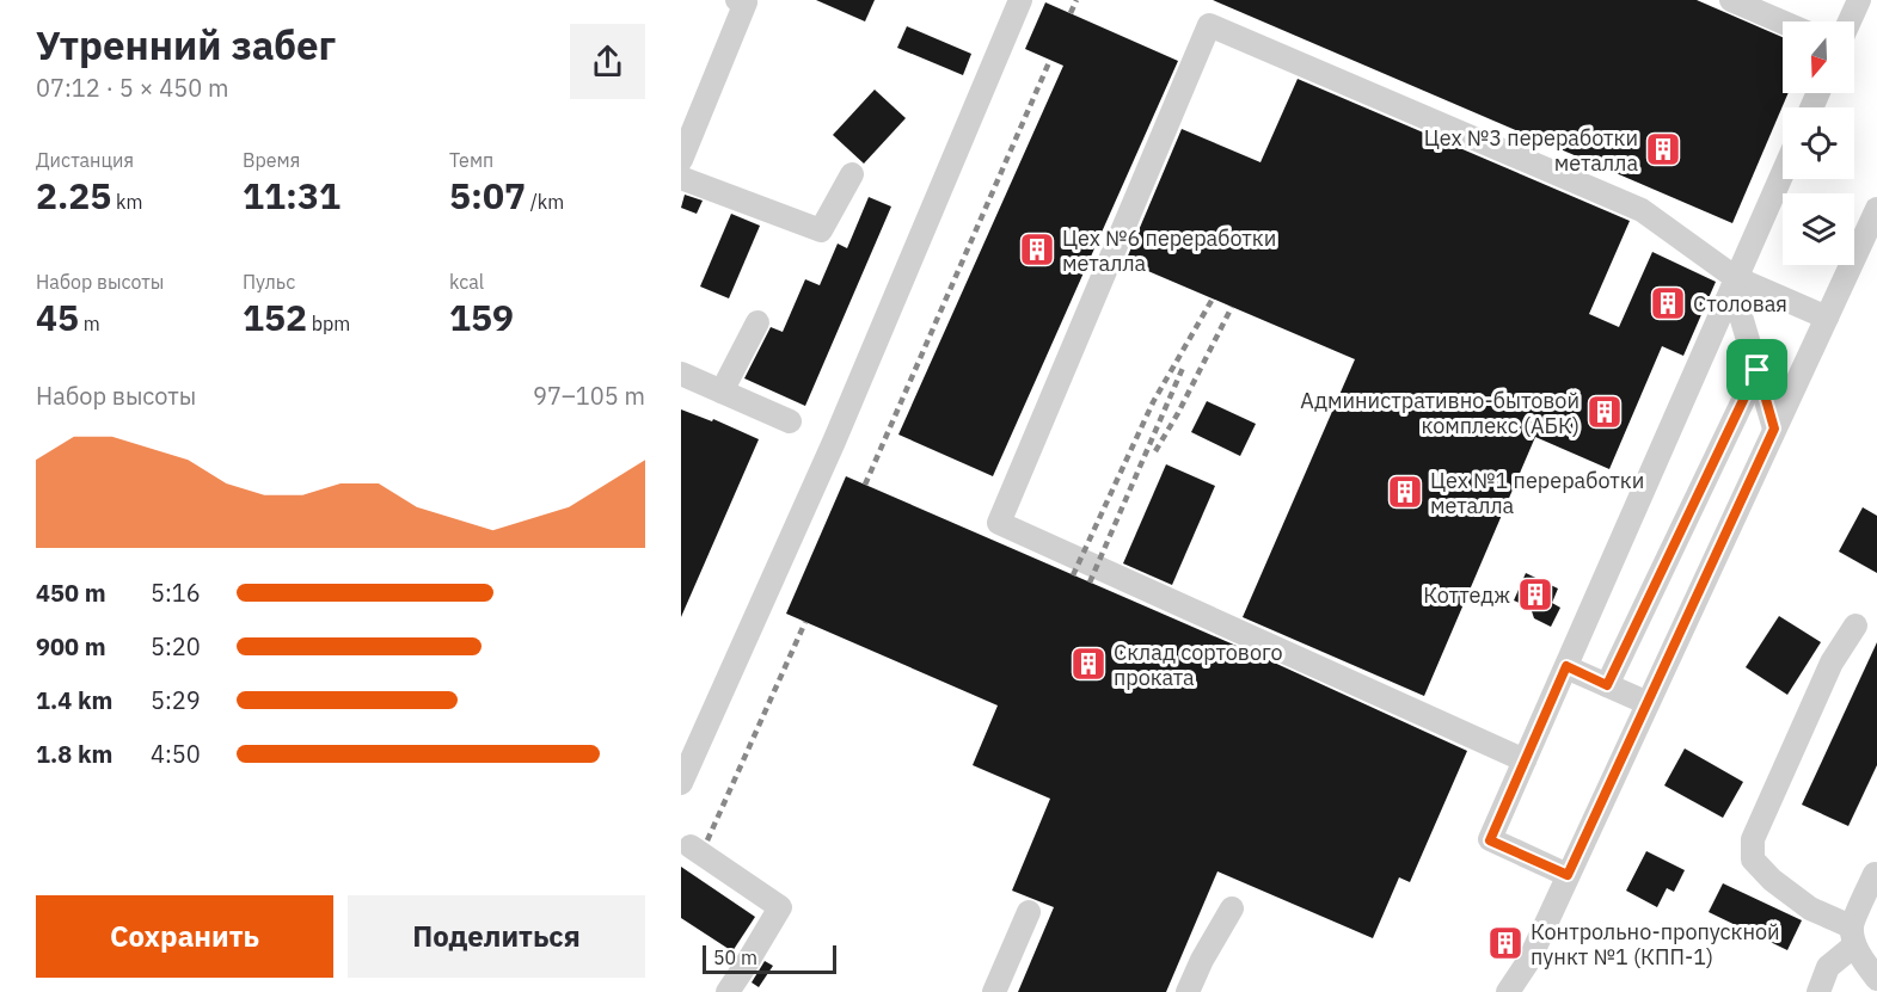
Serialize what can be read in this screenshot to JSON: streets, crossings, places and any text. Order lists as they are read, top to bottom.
{
  "places": {
    "building": [
      "Цех №3 переработки металла",
      "Цех №6 переработки металла",
      "Столовая",
      "Административно-бытовой комплекс (АБК)",
      "Цех №1 переработки металла",
      "Коттедж",
      "Склад сортового проката",
      "Контрольно-пропускной пункт №1 (КПП-1)"
    ]
  },
  "scale_bar": "50 m",
  "north": "bottom",
  "page": {
    "heading": ["Утренний забег", "07:12 · 5 × 450 m"],
    "stats": [
      ["Дистанция", "2.25 km"],
      ["Время", "11:31"],
      ["Темп", "5:07 /km"],
      ["Набор высоты", "45 m"],
      ["Пульс", "152 bpm"],
      ["kcal", "159"]
    ],
    "chart": ["Набор высоты", "97–105 m"],
    "list": [
      {
        "name": "450 m",
        "note": "5:16"
      },
      {
        "name": "900 m",
        "note": "5:20"
      },
      {
        "name": "1.4 km",
        "note": "5:29"
      },
      {
        "name": "1.8 km",
        "note": "4:50"
      }
    ],
    "buttons": ["Сохранить", "Поделиться"],
    "scale": "50 m"
  }
}
